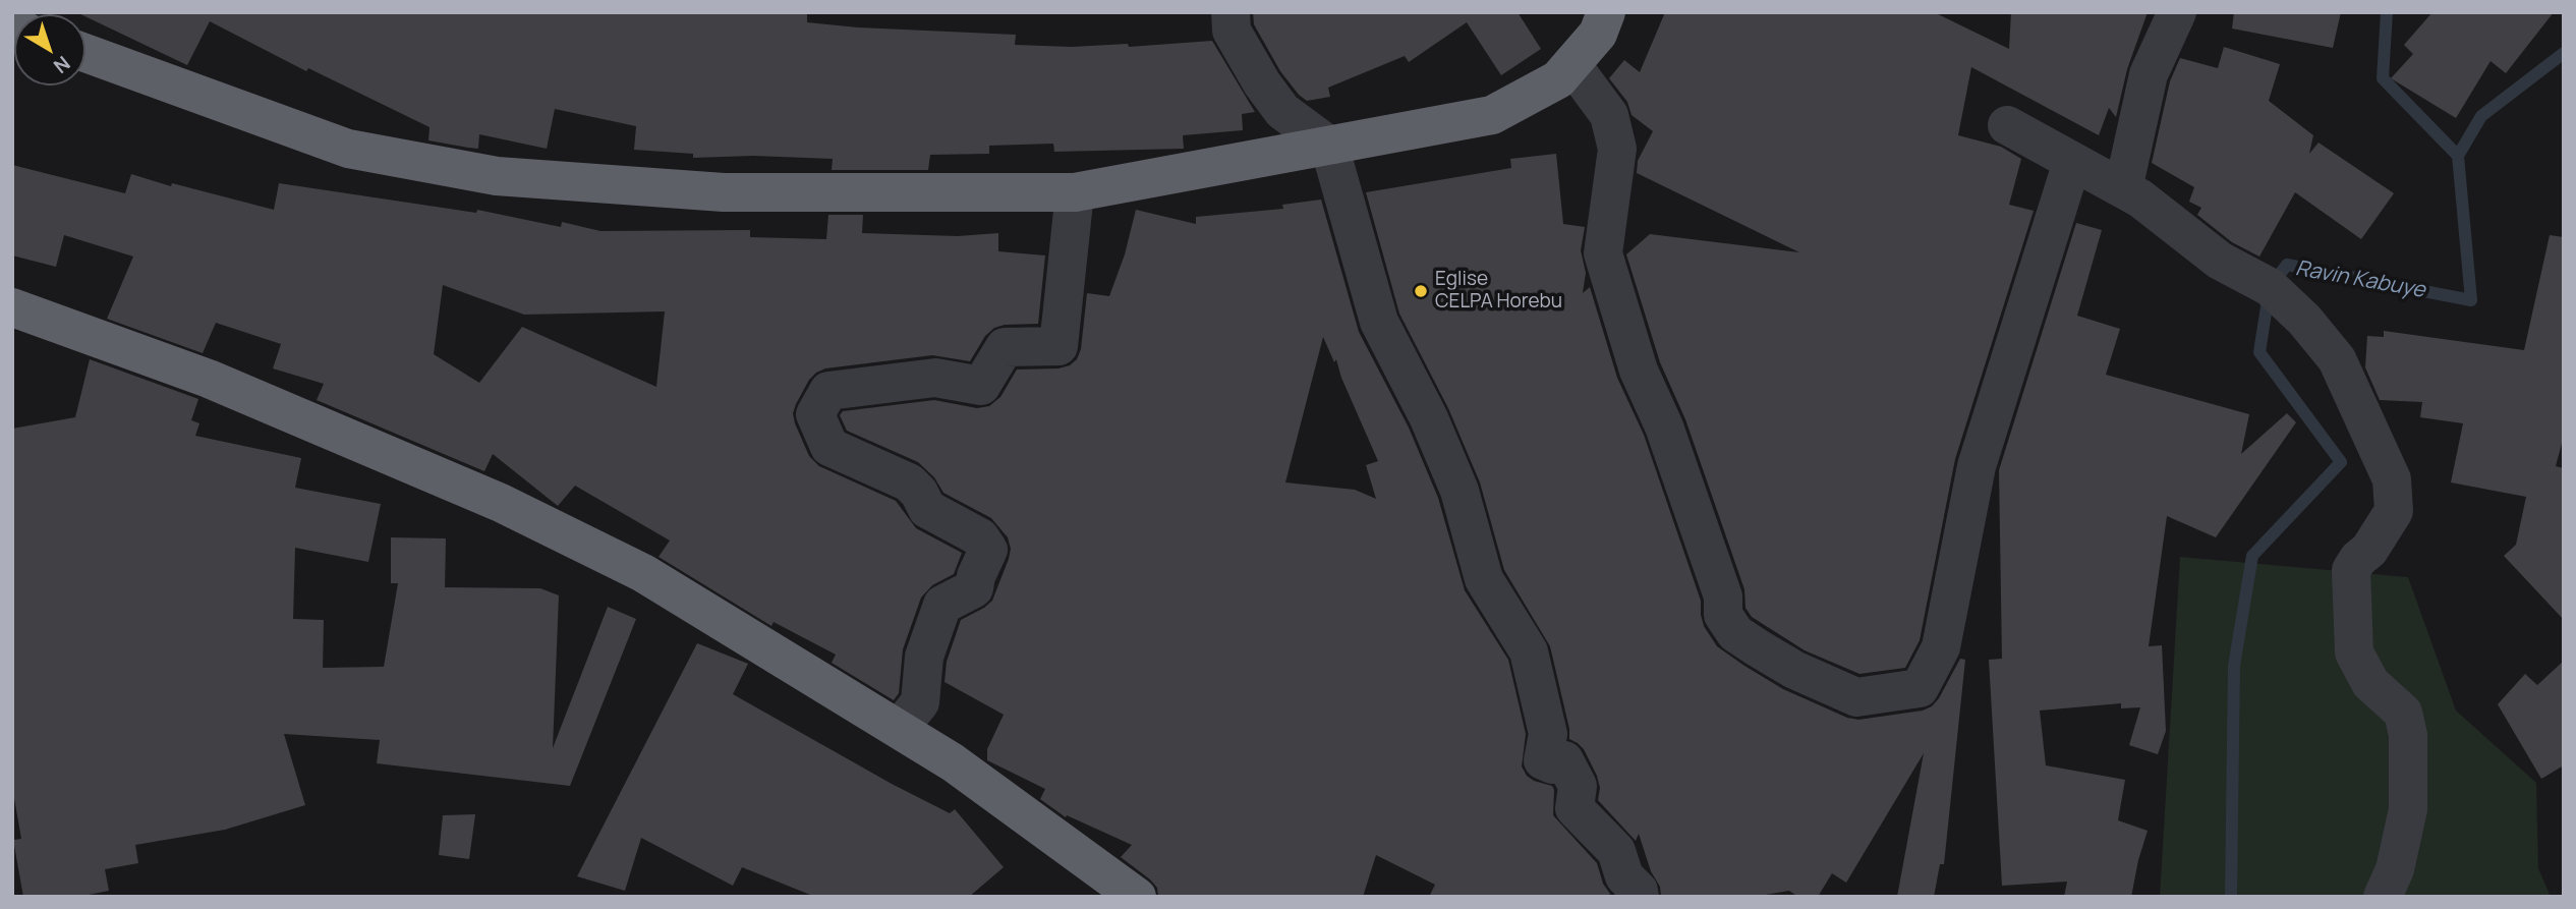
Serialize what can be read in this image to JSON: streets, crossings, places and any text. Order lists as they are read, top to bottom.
{
  "water": ["Ravin Kabuye"],
  "places": ["Eglise CELPA Horebu"],
  "north": "bottom right"
}
